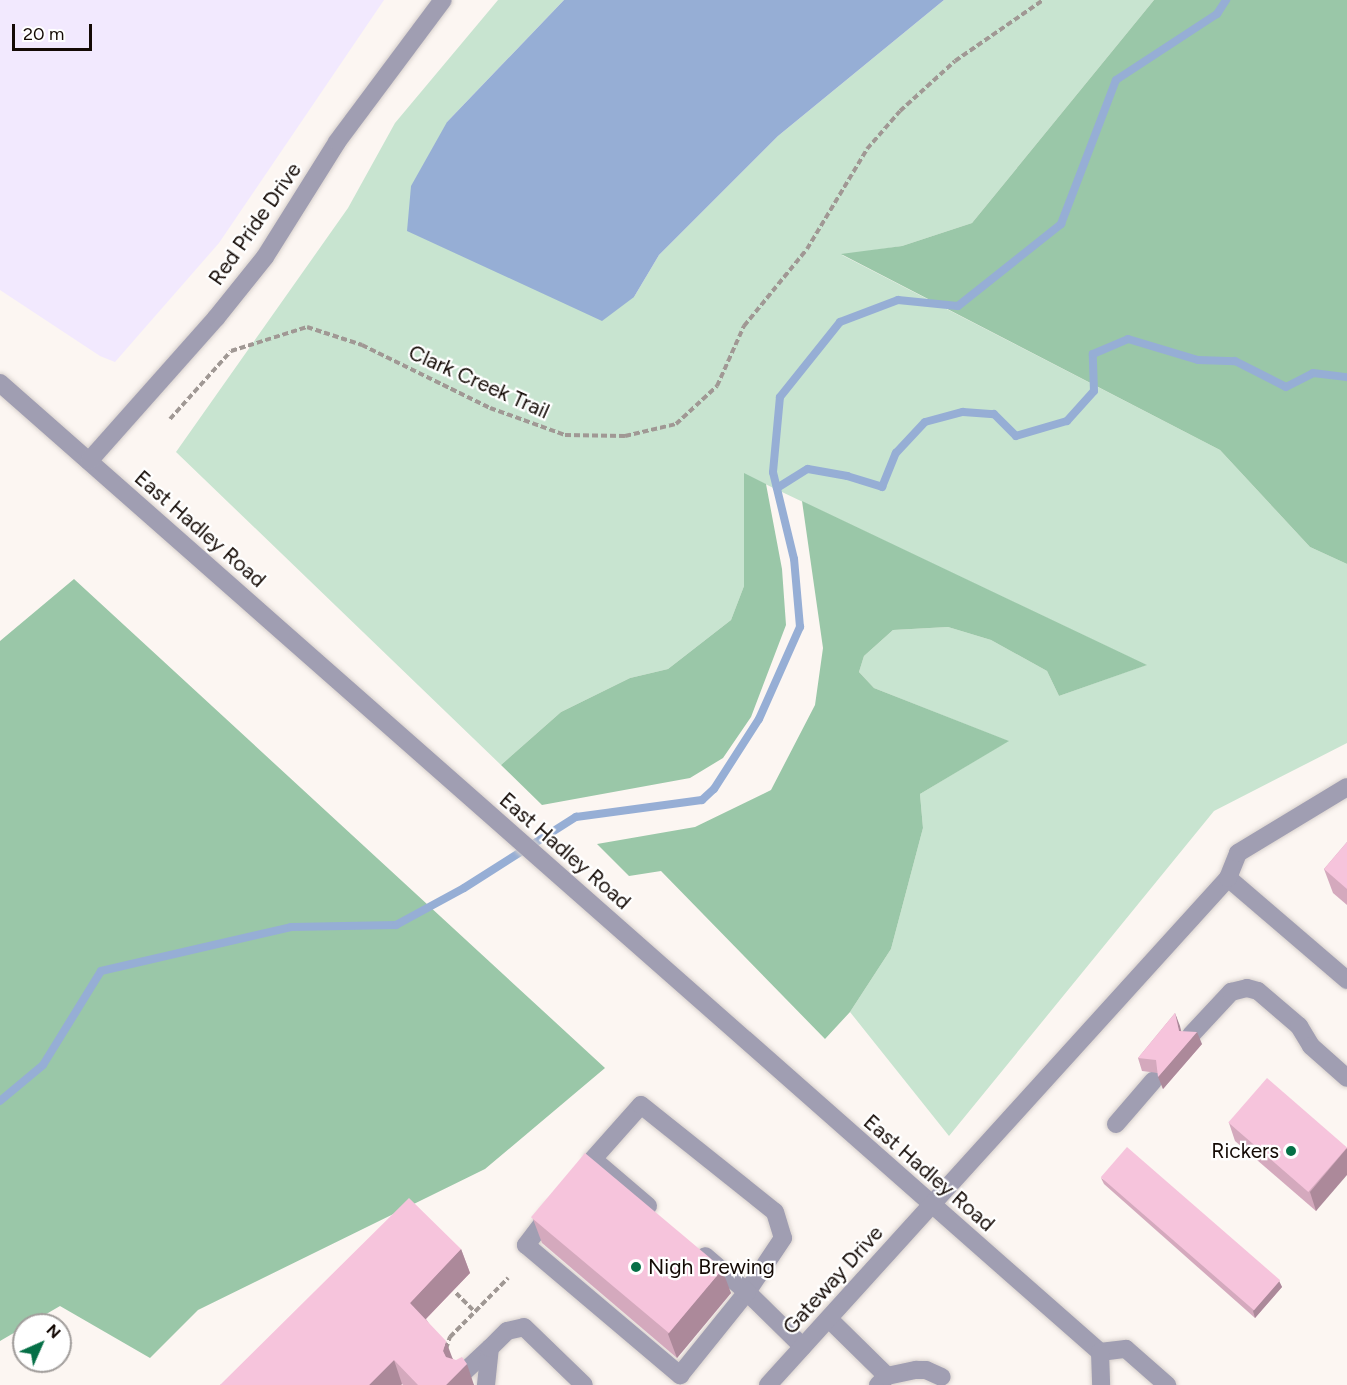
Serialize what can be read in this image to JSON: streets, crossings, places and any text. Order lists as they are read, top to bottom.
{
  "streets": {
    "street": ["Red Pride Drive", "East Hadley Road", "Gateway Drive"],
    "path": ["Clark Creek Trail"]
  },
  "crossings": [
    ["Red Pride Drive", "East Hadley Road"],
    ["East Hadley Road", "Gateway Drive"]
  ],
  "places": ["Rickers", "Nigh Brewing"],
  "scale_bar": "20 m",
  "north": "top right"
}
